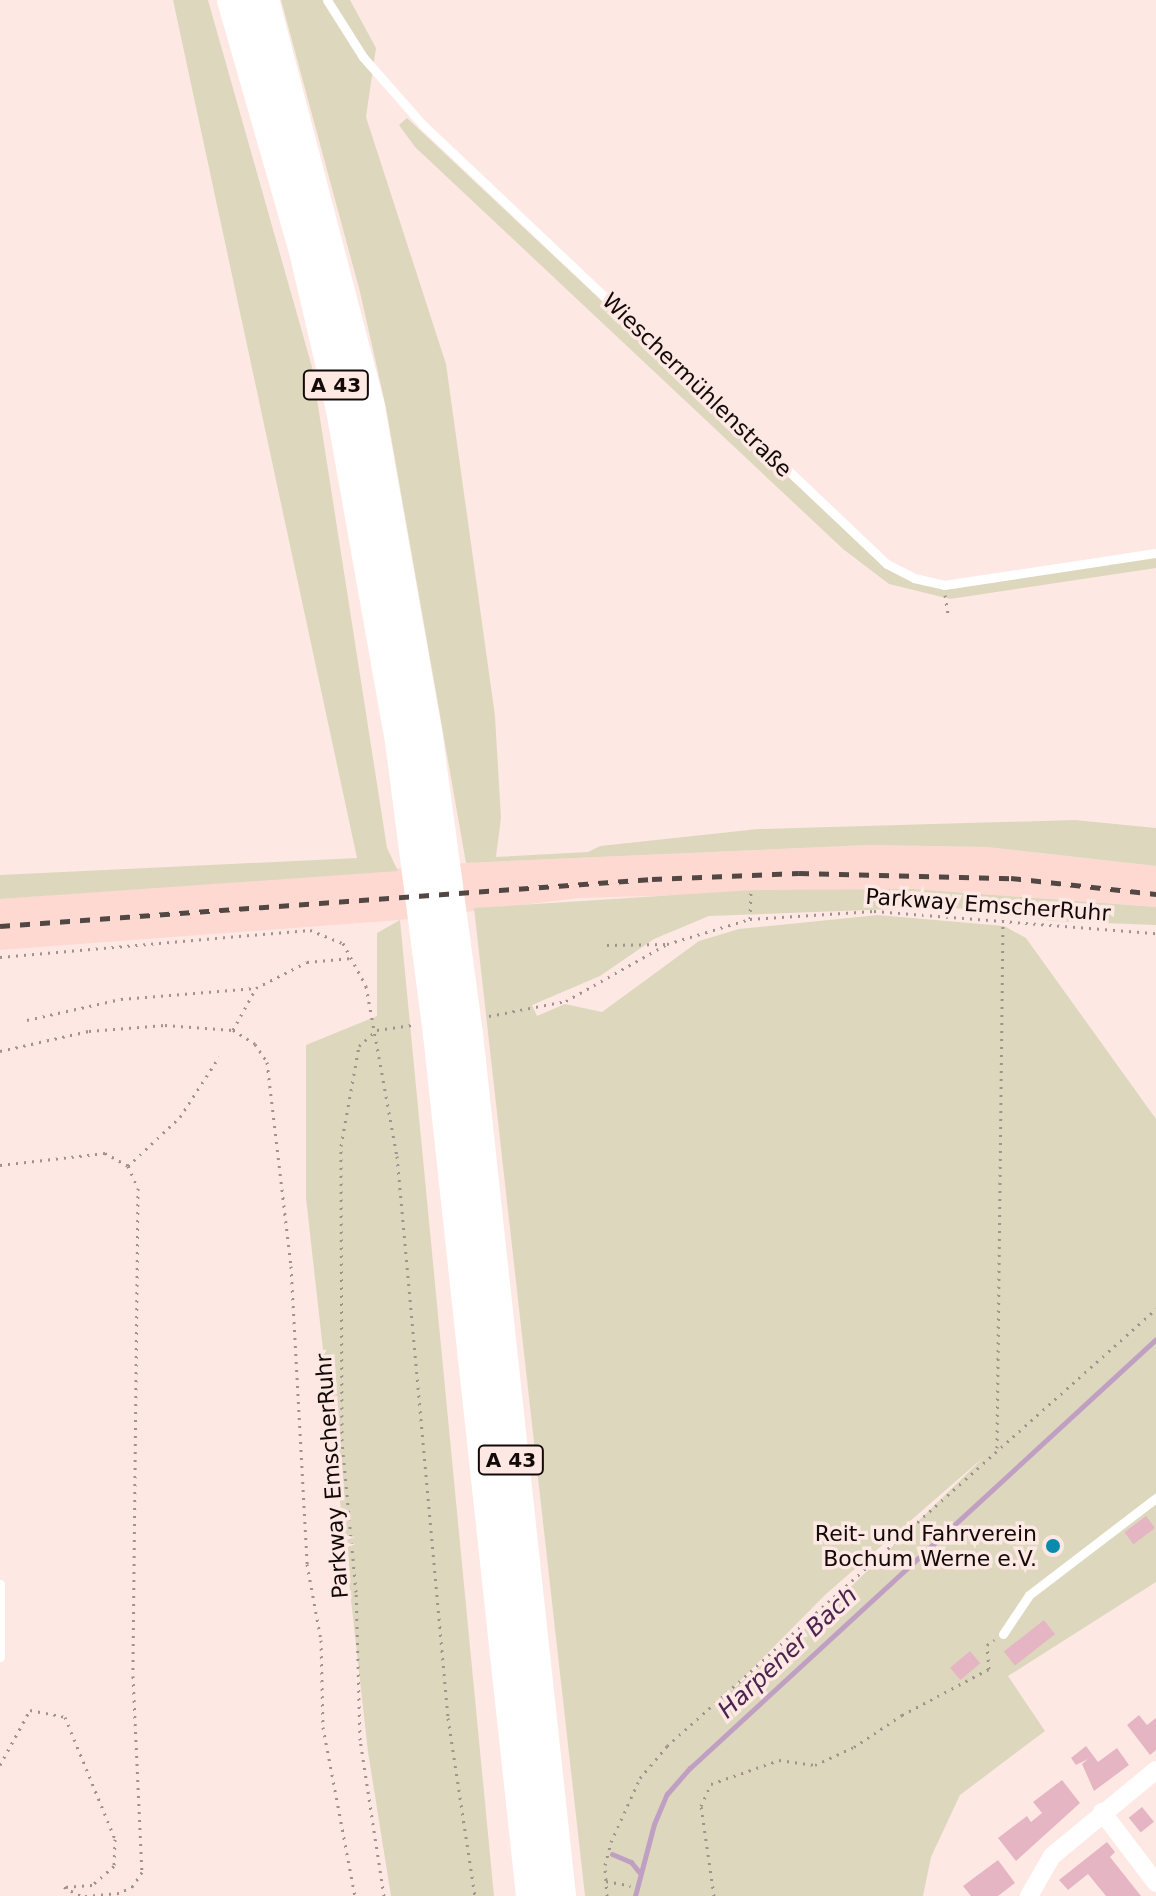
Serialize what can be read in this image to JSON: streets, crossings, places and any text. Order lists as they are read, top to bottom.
{
  "streets": {
    "highway": ["A 43"],
    "lane": ["Wieschermühlenstraße"],
    "path": ["Parkway EmscherRuhr"]
  },
  "water": ["Harpener Bach"],
  "places": ["Reit- und Fahrverein Bochum Werne e.V."]
}
